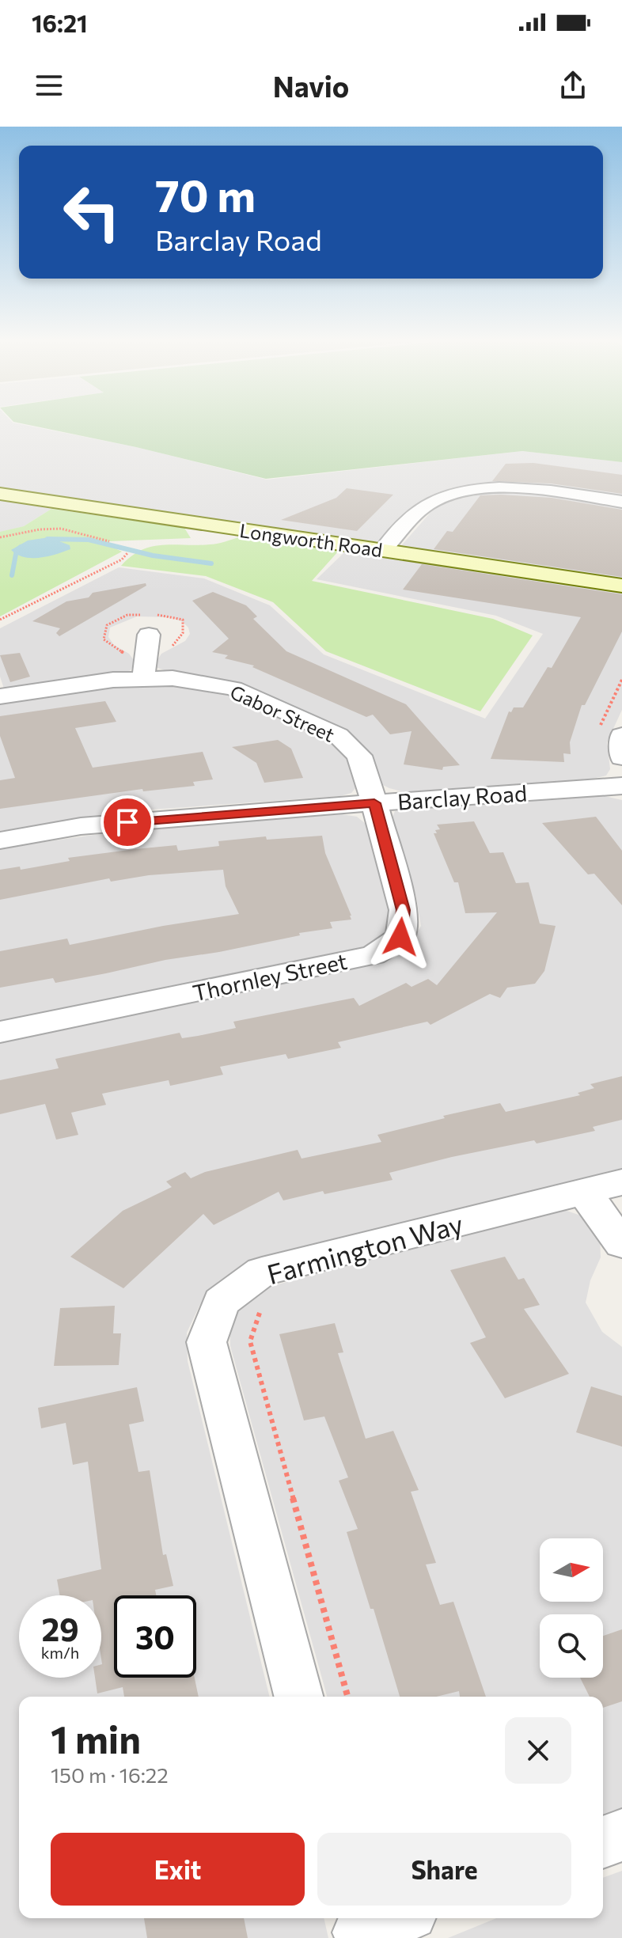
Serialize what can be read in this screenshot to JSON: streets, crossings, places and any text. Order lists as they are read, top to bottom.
{
  "streets": {
    "street": [
      "Longworth Road",
      "Gabor Street",
      "Barclay Road",
      "Thornley Street",
      "Farmington Way"
    ]
  },
  "crossings": [
    ["Gabor Street", "Barclay Road"],
    ["Gabor Street", "Thornley Street"],
    ["Barclay Road", "Thornley Street"]
  ],
  "north": "right",
  "page": {
    "status": "16:21",
    "header": "Navio",
    "turn": ["70 m", "Barclay Road"],
    "speed": "29 km/h",
    "limit": "30",
    "heading": ["1 min", "150 m · 16:22"],
    "buttons": ["Exit", "Share"]
  }
}
